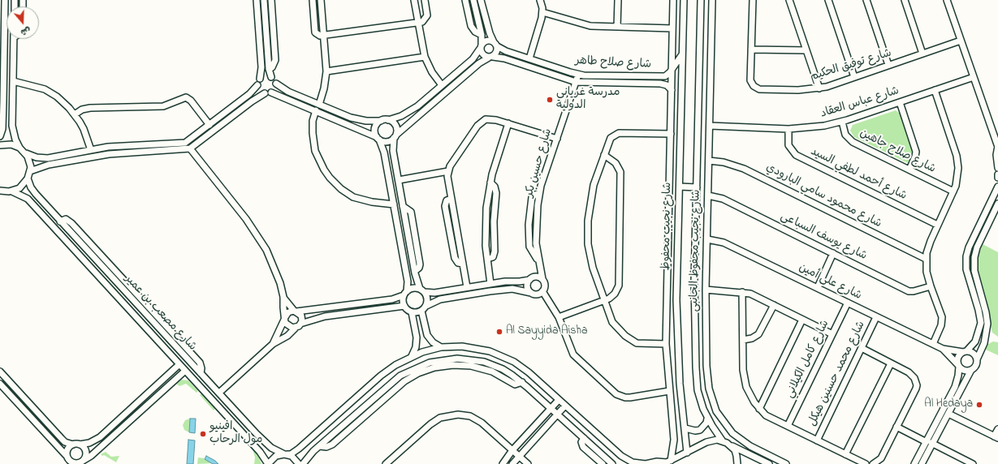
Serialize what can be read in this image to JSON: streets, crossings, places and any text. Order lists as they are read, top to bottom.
{
  "streets": {
    "street": [
      "شارع صلاح طاهر",
      "شارع توفيق الحكيم",
      "شارع عباس العقاد",
      "شارع صلاح جاهين",
      "شارع حسين بكر",
      "شارع أحمد لطفي السيد",
      "شارع محمود سامي البارودي",
      "شارع نجيب محفوظ",
      "شارع يوسف السباعى",
      "شارع نجيب محفوظ الجانبى",
      "شارع على أمين",
      "شارع مصعب بن عمير",
      "شارع كامل الكيلاني",
      "شارع محمد حسنين هيكل"
    ]
  },
  "crossings": [
    ["شارع صلاح طاهر", "شارع حسين بكر"],
    ["شارع عباس العقاد", "شارع صلاح جاهين"],
    ["شارع عباس العقاد", "شارع أحمد لطفي السيد"],
    ["شارع عباس العقاد", "شارع نجيب محفوظ الجانبى"],
    ["شارع محمود سامي البارودي", "شارع نجيب محفوظ الجانبى"],
    ["شارع يوسف السباعى", "شارع نجيب محفوظ الجانبى"],
    ["شارع نجيب محفوظ الجانبى", "شارع على أمين"],
    ["شارع على أمين", "شارع كامل الكيلاني"],
    ["شارع على أمين", "شارع محمد حسنين هيكل"]
  ],
  "places": [
    "مدرسة غرياني الدولية",
    "Al Sayyida Aisha",
    "Al Hedaya",
    "افينيو مول الرحاب"
  ],
  "north": "bottom"
}
